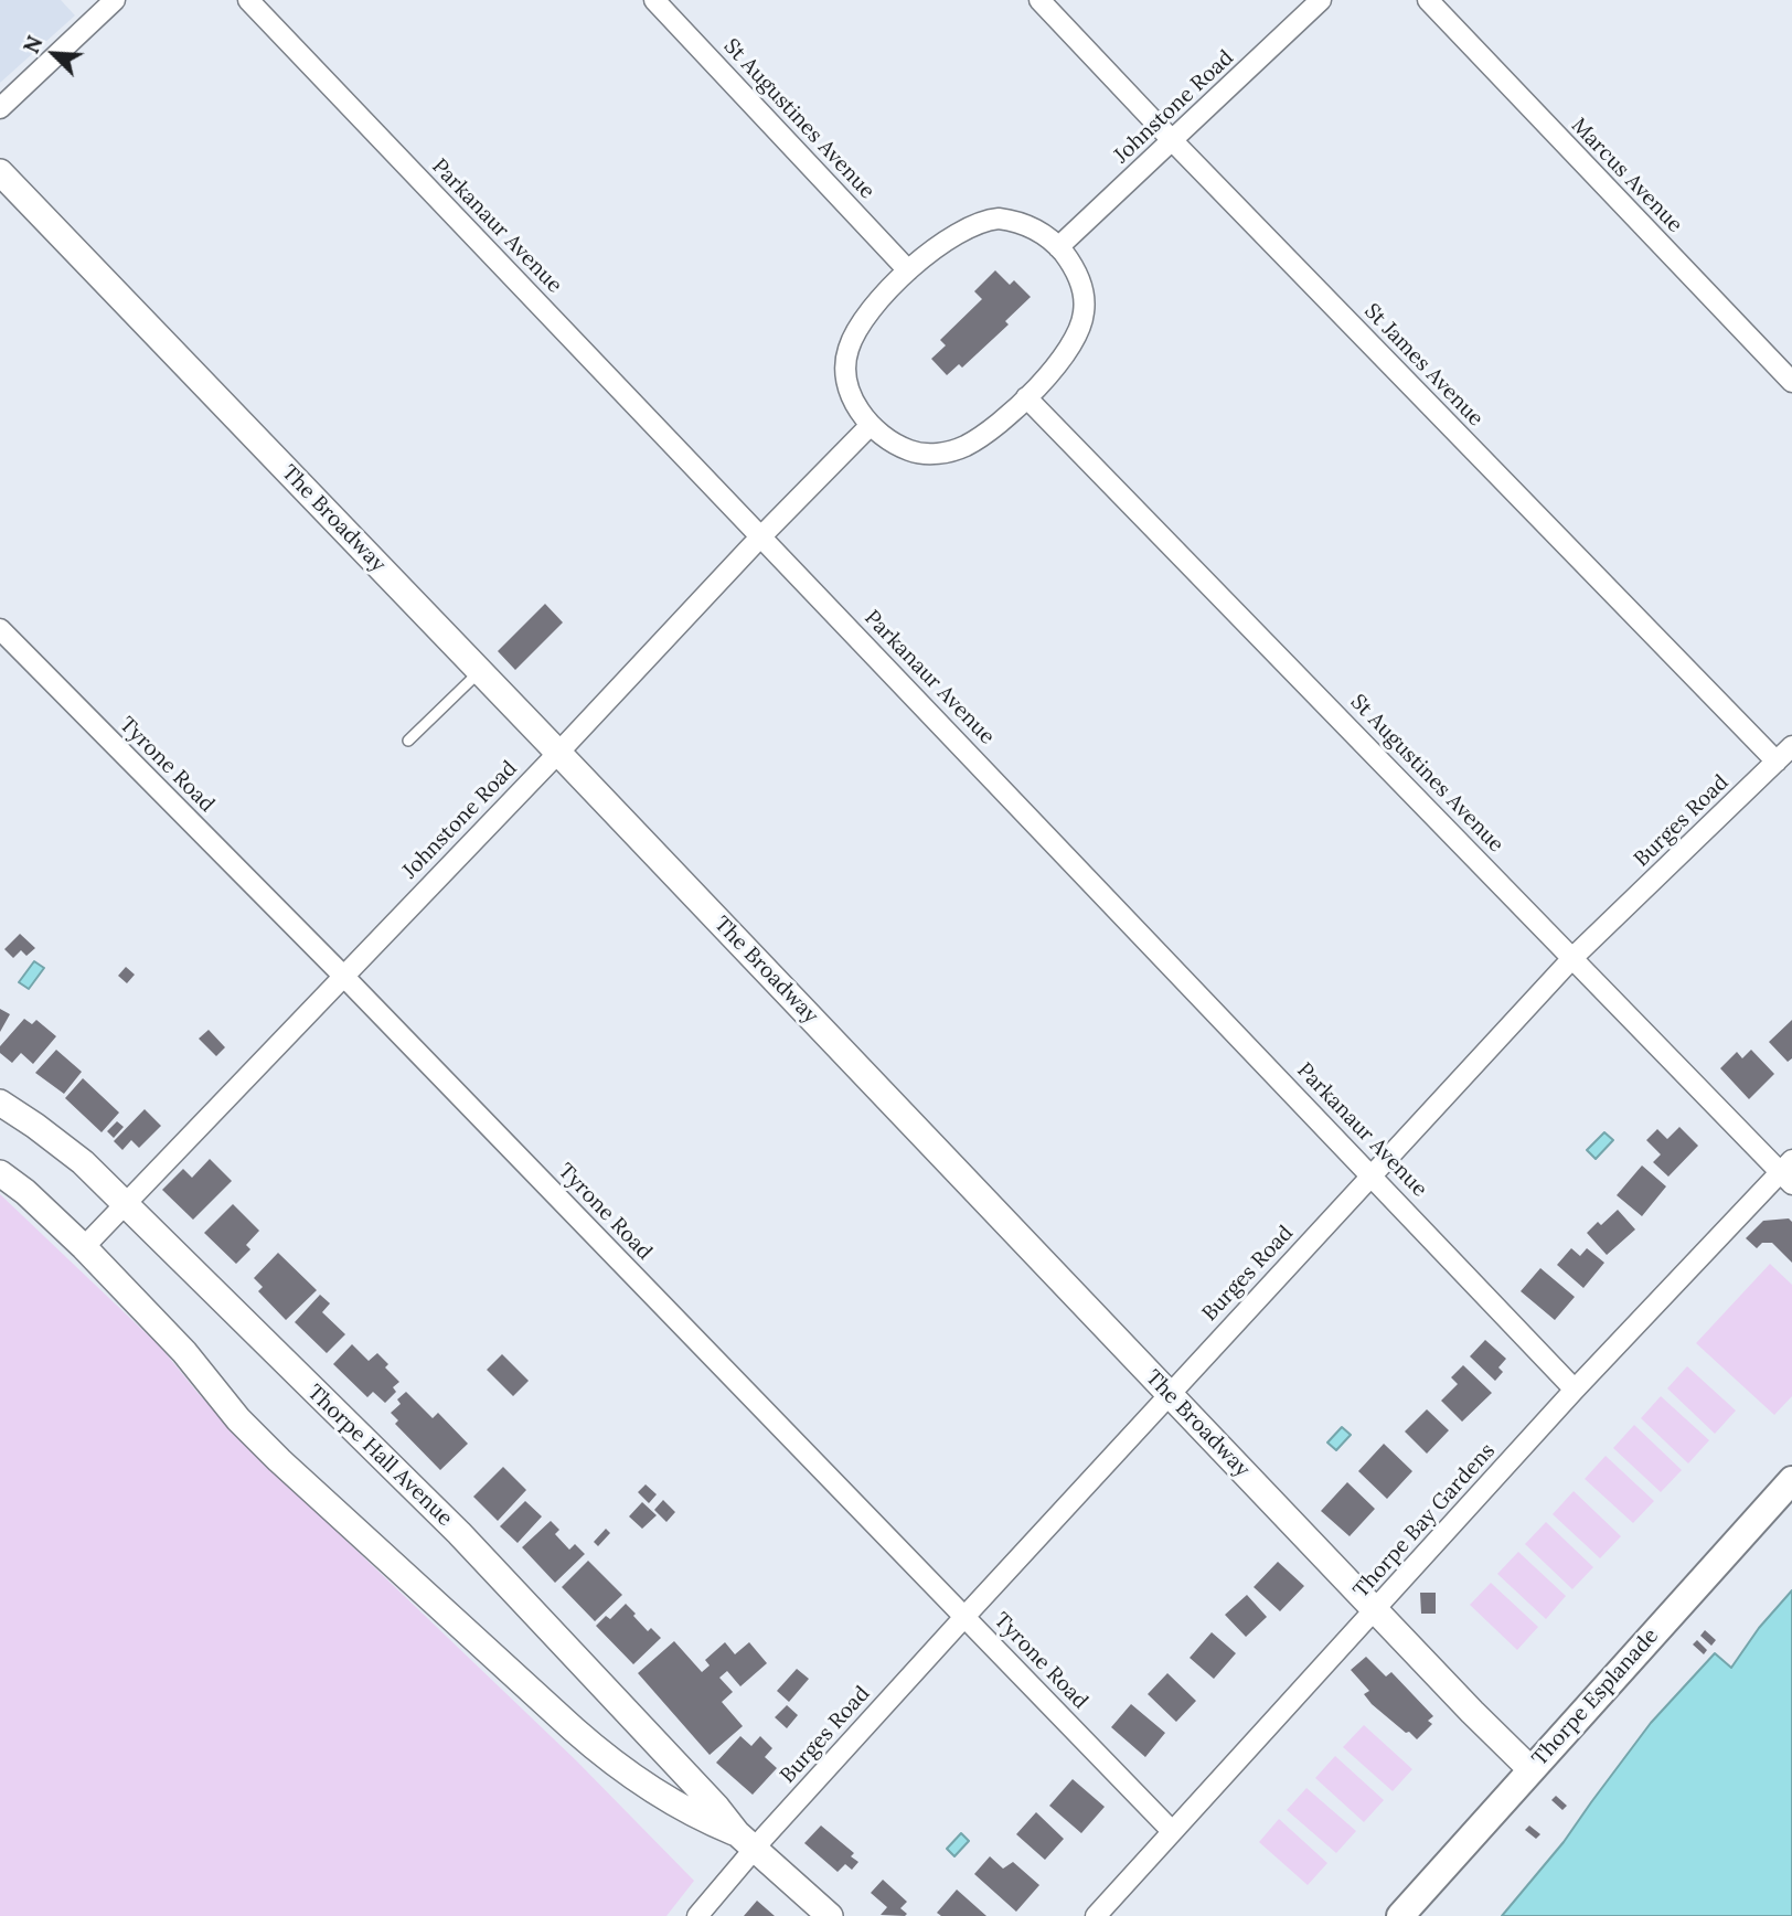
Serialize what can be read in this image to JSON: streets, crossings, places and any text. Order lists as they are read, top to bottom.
{
  "streets": {
    "main road": ["Thorpe Esplanade"],
    "street": [
      "Johnstone Road",
      "St Augustines Avenue",
      "Marcus Avenue",
      "Parkanaur Avenue",
      "St James Avenue",
      "The Broadway",
      "Tyrone Road",
      "Burges Road",
      "Thorpe Hall Avenue",
      "Thorpe Bay Gardens"
    ]
  },
  "crossings": [
    ["Johnstone Road", "St Augustines Avenue"],
    ["Johnstone Road", "Parkanaur Avenue"],
    ["Johnstone Road", "St James Avenue"],
    ["Johnstone Road", "The Broadway"],
    ["Johnstone Road", "Tyrone Road"],
    ["Johnstone Road", "Thorpe Hall Avenue"],
    ["St Augustines Avenue", "Burges Road"],
    ["St Augustines Avenue", "Thorpe Bay Gardens"],
    ["Parkanaur Avenue", "Burges Road"],
    ["Parkanaur Avenue", "Thorpe Bay Gardens"],
    ["St James Avenue", "Burges Road"],
    ["The Broadway", "Burges Road"],
    ["The Broadway", "Thorpe Bay Gardens"],
    ["The Broadway", "Thorpe Esplanade"],
    ["Tyrone Road", "Burges Road"],
    ["Tyrone Road", "Thorpe Bay Gardens"],
    ["Burges Road", "Thorpe Hall Avenue"]
  ],
  "north": "top left"
}
